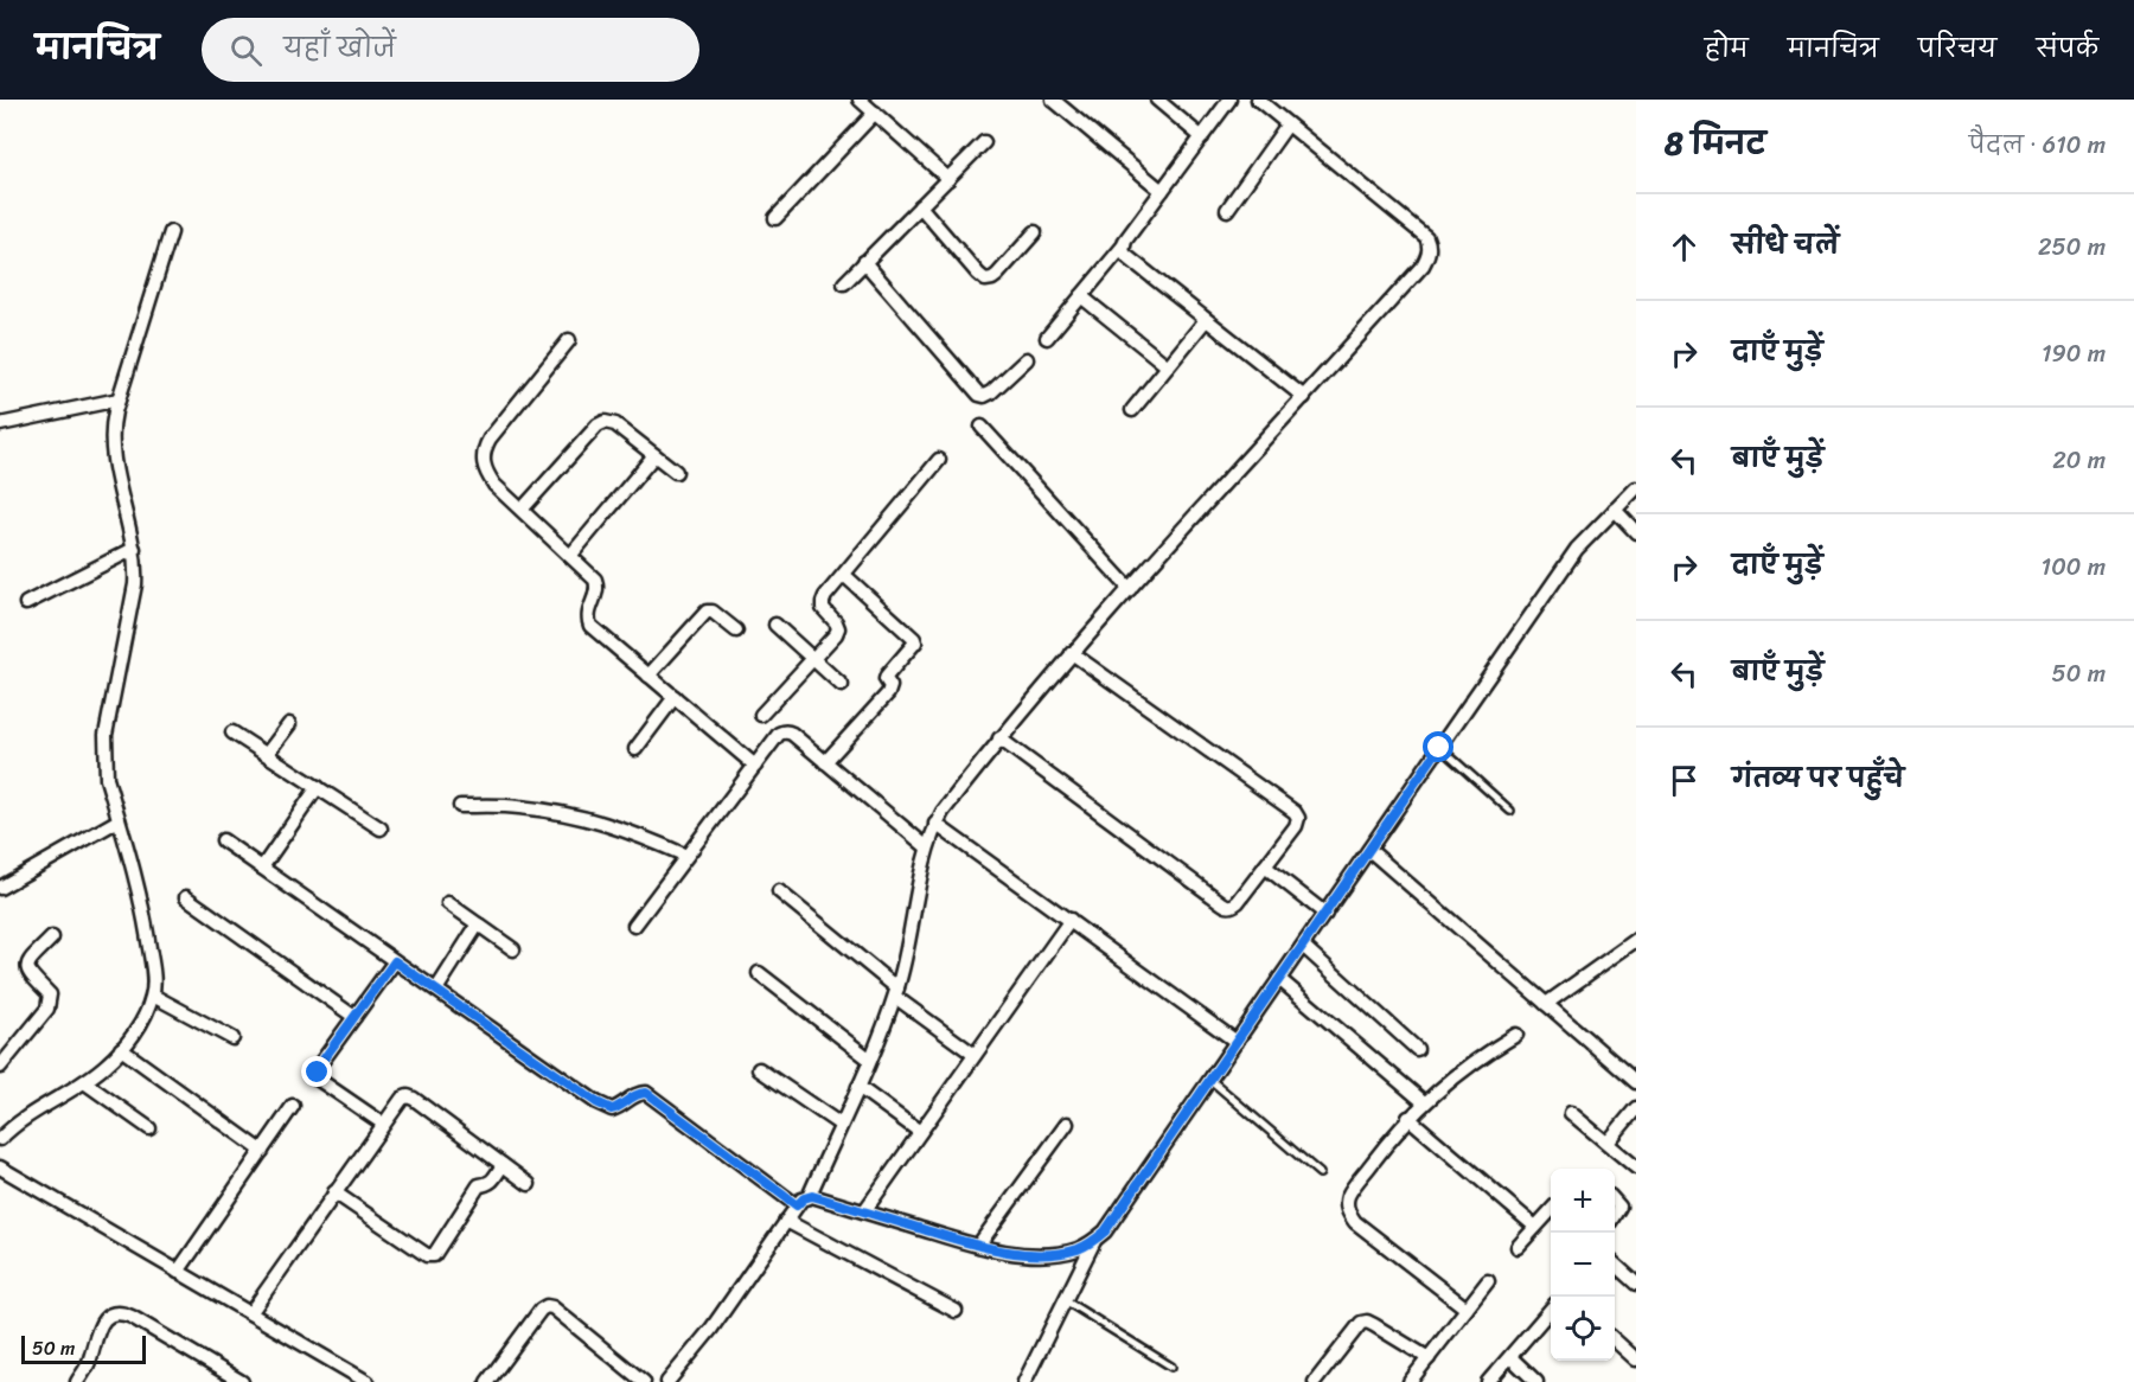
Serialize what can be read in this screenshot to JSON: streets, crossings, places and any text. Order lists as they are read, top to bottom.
{
  "scale_bar": "50 m",
  "page": {
    "header": "मानचित्र",
    "search": "यहाँ खोजें",
    "nav": [
      "होम",
      "मानचित्र",
      "परिचय",
      "संपर्क"
    ],
    "heading": ["8 मिनट", "पैदल · 610 m"],
    "list": [
      ["सीधे चलें", "250 m"],
      ["दाएँ मुड़ें", "190 m"],
      ["बाएँ मुड़ें", "20 m"],
      ["दाएँ मुड़ें", "100 m"],
      ["बाएँ मुड़ें", "50 m"],
      "गंतव्य पर पहुँचे"
    ],
    "map_buttons": ["+", "−"],
    "scale": "50 m"
  }
}
